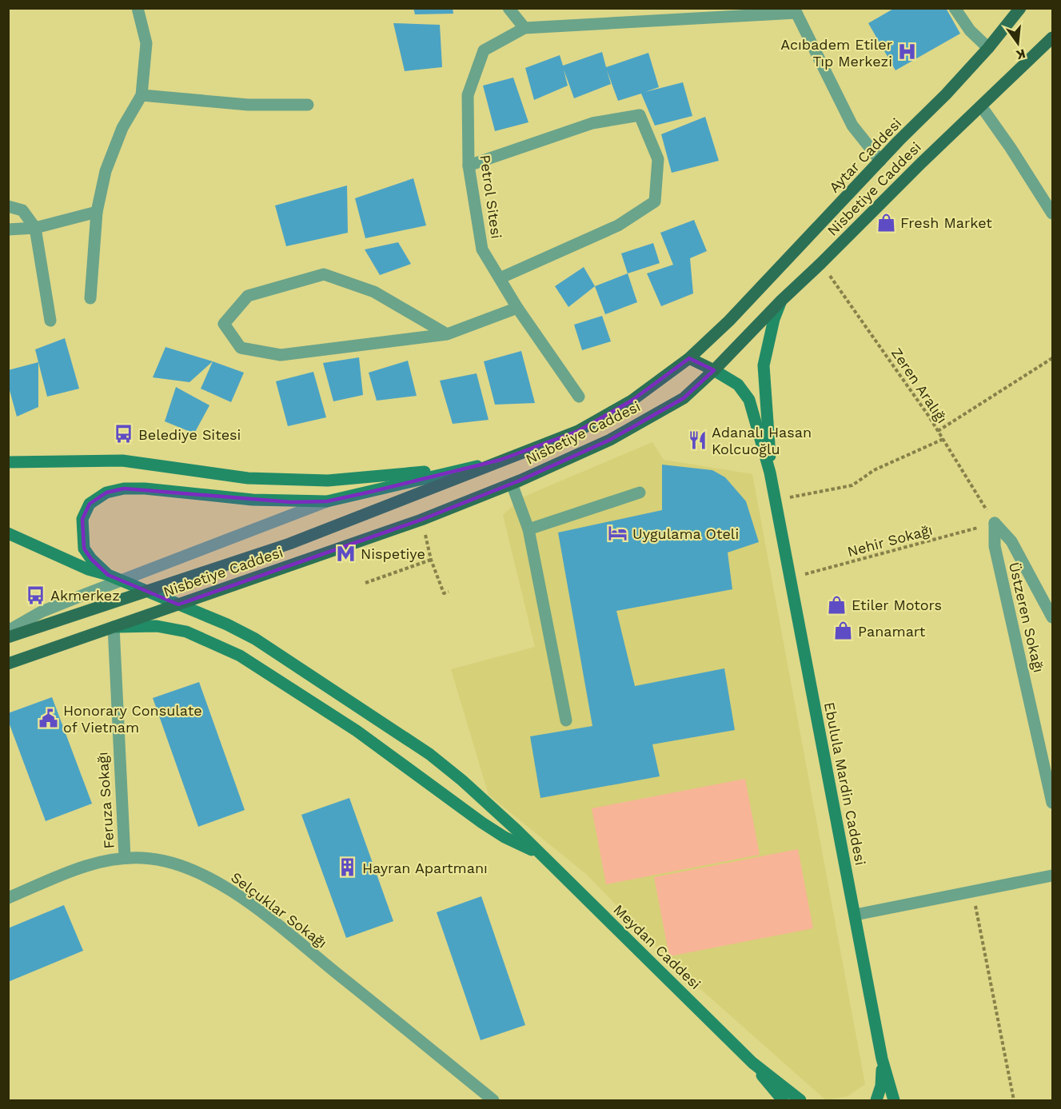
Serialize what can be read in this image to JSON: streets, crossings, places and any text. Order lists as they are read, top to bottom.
{
  "streets": {
    "main road": [
      "Aytar Caddesi",
      "Nisbetiye Caddesi",
      "Ebulula Mardin Caddesi",
      "Meydan Caddesi"
    ],
    "street": [
      "Petrol Sitesi",
      "Üstzeren Sokağı",
      "Feruza Sokağı",
      "Selçuklar Sokağı"
    ],
    "path": ["Zeren Aralığı", "Nehir Sokağı"]
  },
  "crossings": [
    ["Aytar Caddesi", "Nisbetiye Caddesi"],
    ["Nisbetiye Caddesi", "Zeren Aralığı"],
    ["Nisbetiye Caddesi", "Feruza Sokağı"],
    ["Zeren Aralığı", "Nehir Sokağı"],
    ["Zeren Aralığı", "Üstzeren Sokağı"],
    ["Nehir Sokağı", "Üstzeren Sokağı"],
    ["Nehir Sokağı", "Ebulula Mardin Caddesi"],
    ["Feruza Sokağı", "Selçuklar Sokağı"]
  ],
  "places": {
    "hospital": ["Acıbadem Etiler Tıp Merkezi"],
    "shop": ["Fresh Market", "Etiler Motors", "Panamart"],
    "bus stop": ["Belediye Sitesi", "Akmerkez"],
    "restaurant": ["Adanalı Hasan Kolcuoğlu"],
    "hotel": ["Uygulama Oteli"],
    "metro station": ["Nispetiye"],
    "public building": ["Honorary Consulate of Vietnam"],
    "building": ["Hayran Apartmanı"]
  },
  "north": "bottom"
}
